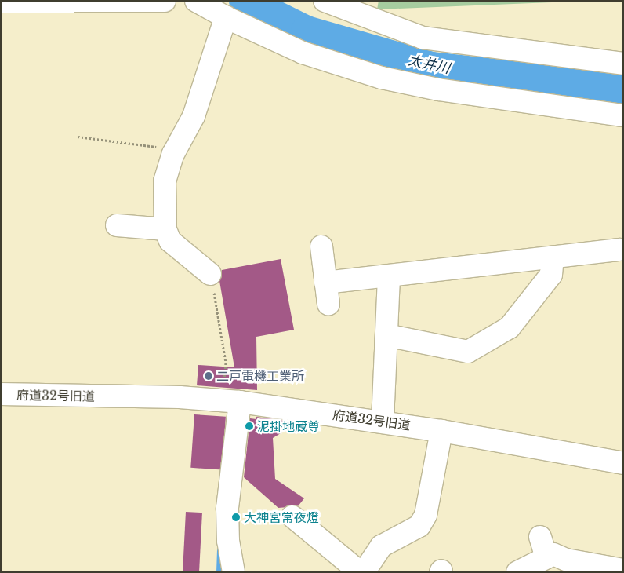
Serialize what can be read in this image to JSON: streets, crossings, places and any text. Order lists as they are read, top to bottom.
{
  "streets": {
    "street": ["府道32号旧道"]
  },
  "water": ["太井川"],
  "places": ["二戸電機工業所", "泥掛地蔵尊", "大神宮常夜燈"]
}
